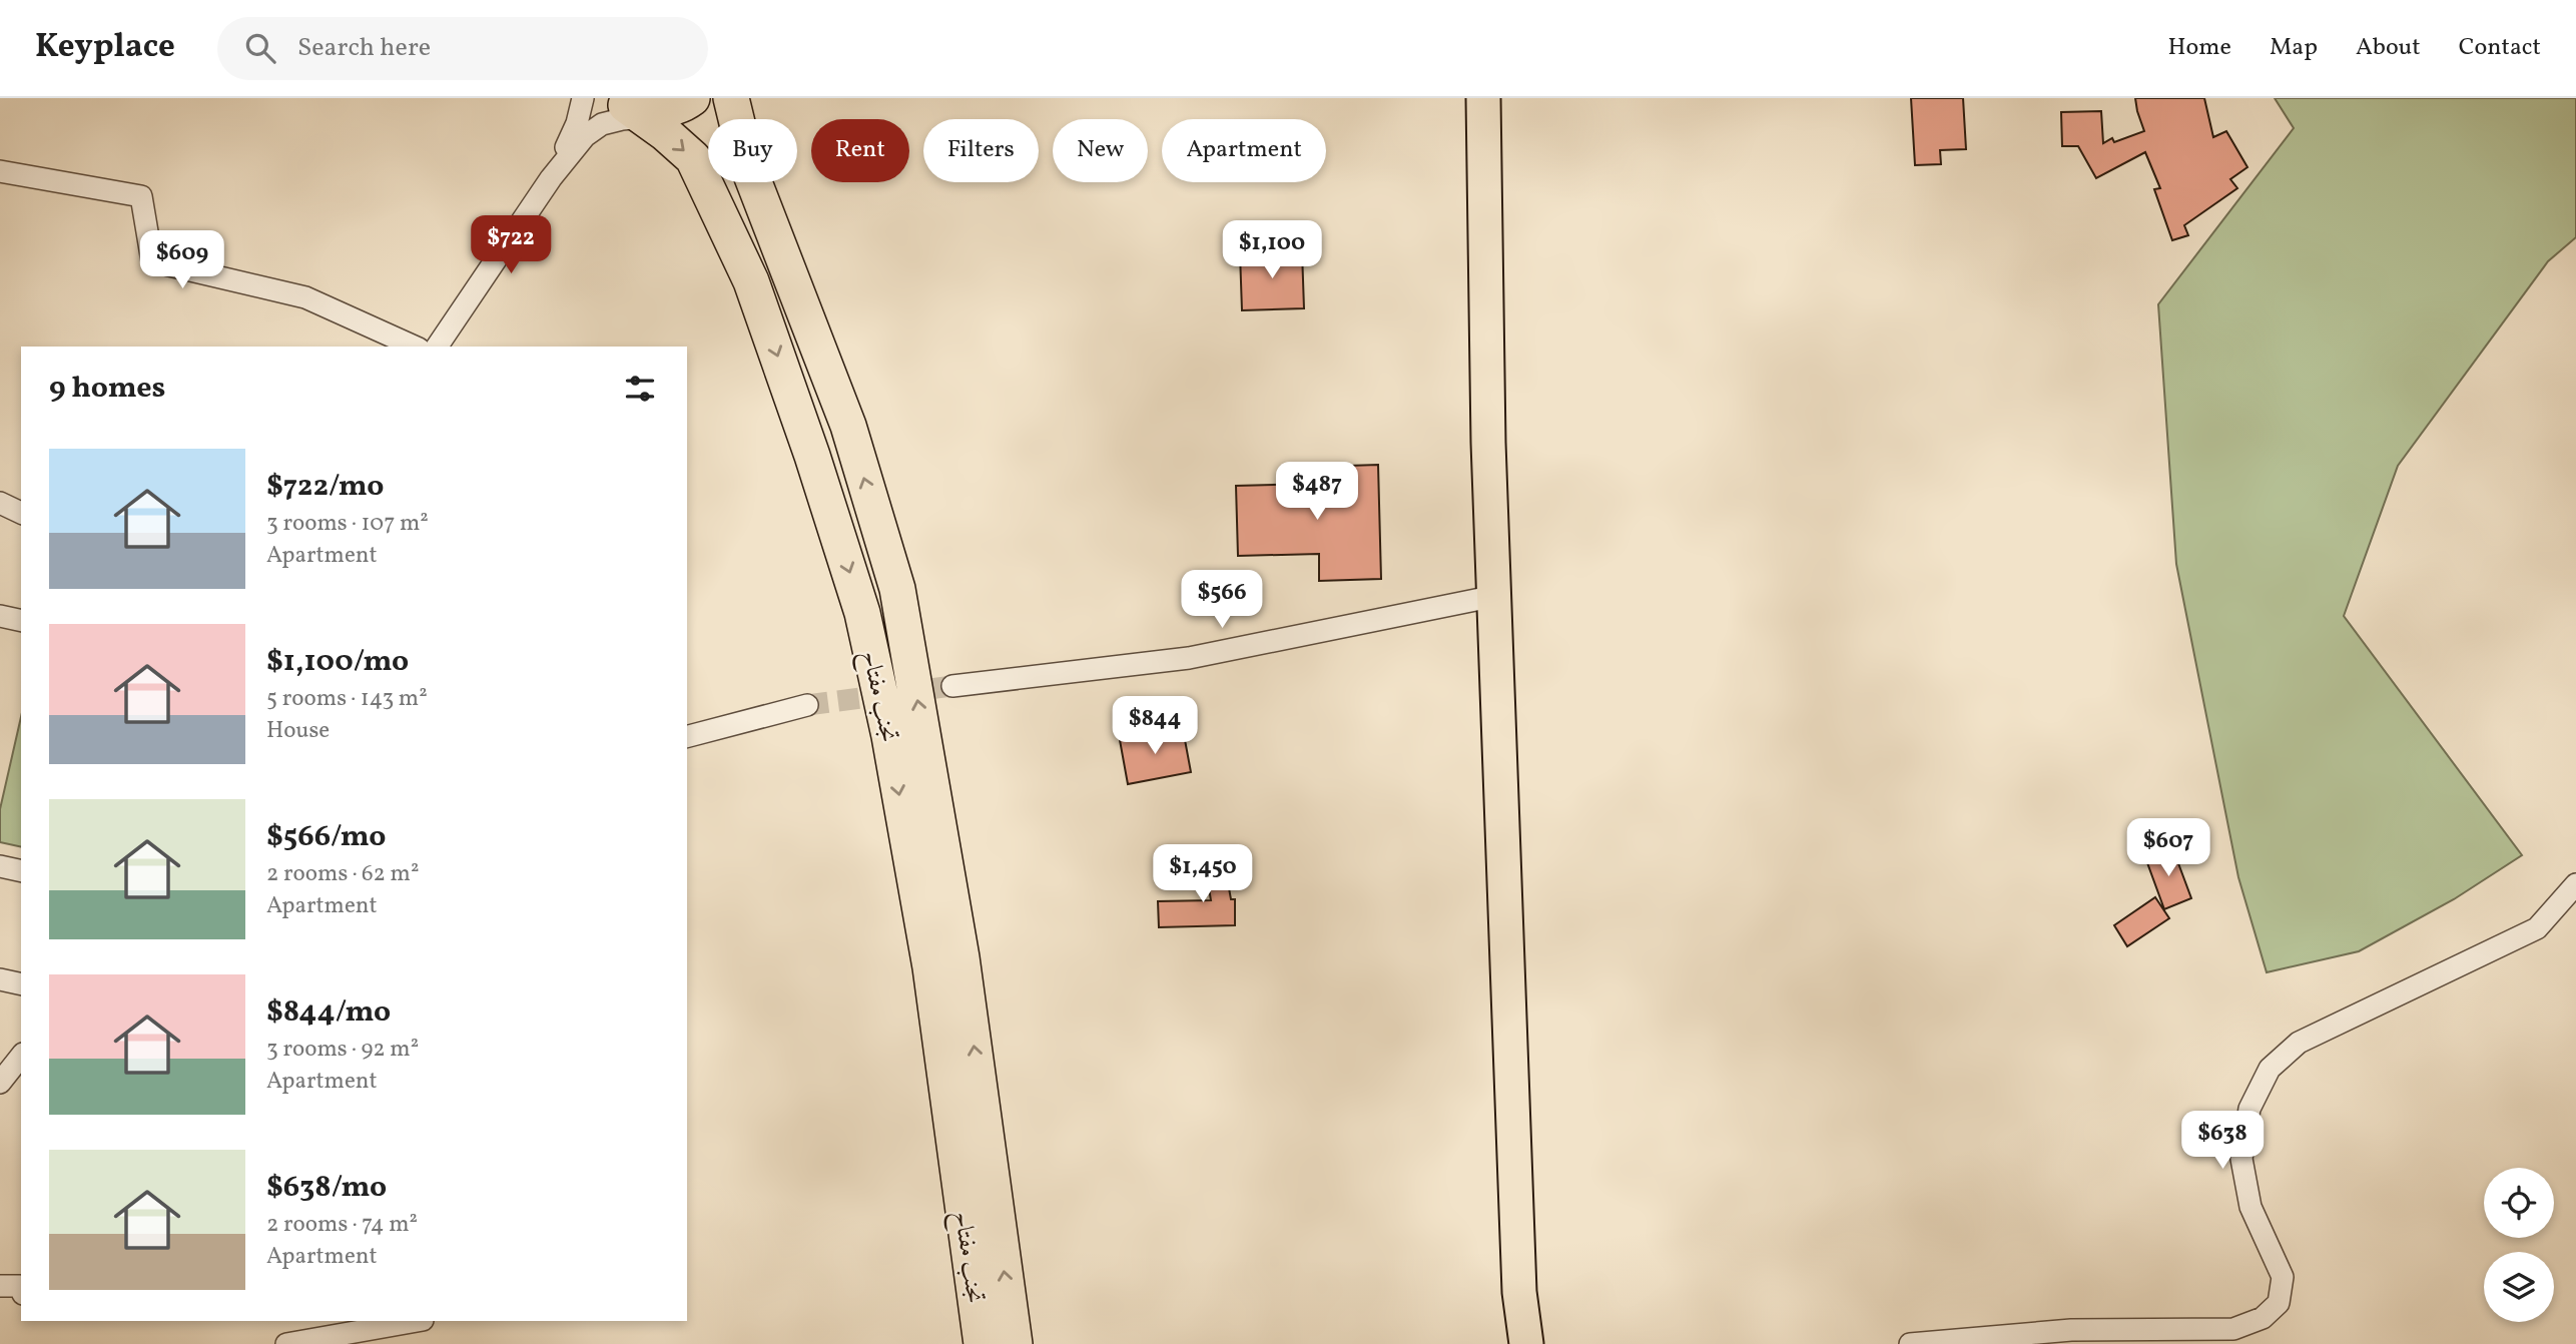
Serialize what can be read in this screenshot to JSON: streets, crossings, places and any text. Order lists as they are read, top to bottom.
{
  "streets": {
    "highway": ["تجنب مفتاح"]
  },
  "page": {
    "header": "Keyplace",
    "search": "Search here",
    "nav": [
      "Home",
      "Map",
      "About",
      "Contact"
    ],
    "chip": [
      "Buy",
      "Rent",
      "Filters",
      "New",
      "Apartment"
    ],
    "price": [
      "$722",
      "$1,100",
      "$609",
      "$487",
      "$566",
      "$844",
      "$607",
      "$1,450",
      "$638"
    ],
    "heading": "9 homes",
    "list": [
      {
        "name": "$722/mo",
        "note": "3 rooms · 107 m² · Apartment"
      },
      {
        "name": "$1,100/mo",
        "note": "5 rooms · 143 m² · House"
      },
      {
        "name": "$566/mo",
        "note": "2 rooms · 62 m² · Apartment"
      },
      {
        "name": "$844/mo",
        "note": "3 rooms · 92 m² · Apartment"
      },
      {
        "name": "$638/mo",
        "note": "2 rooms · 74 m² · Apartment"
      }
    ]
  }
}
